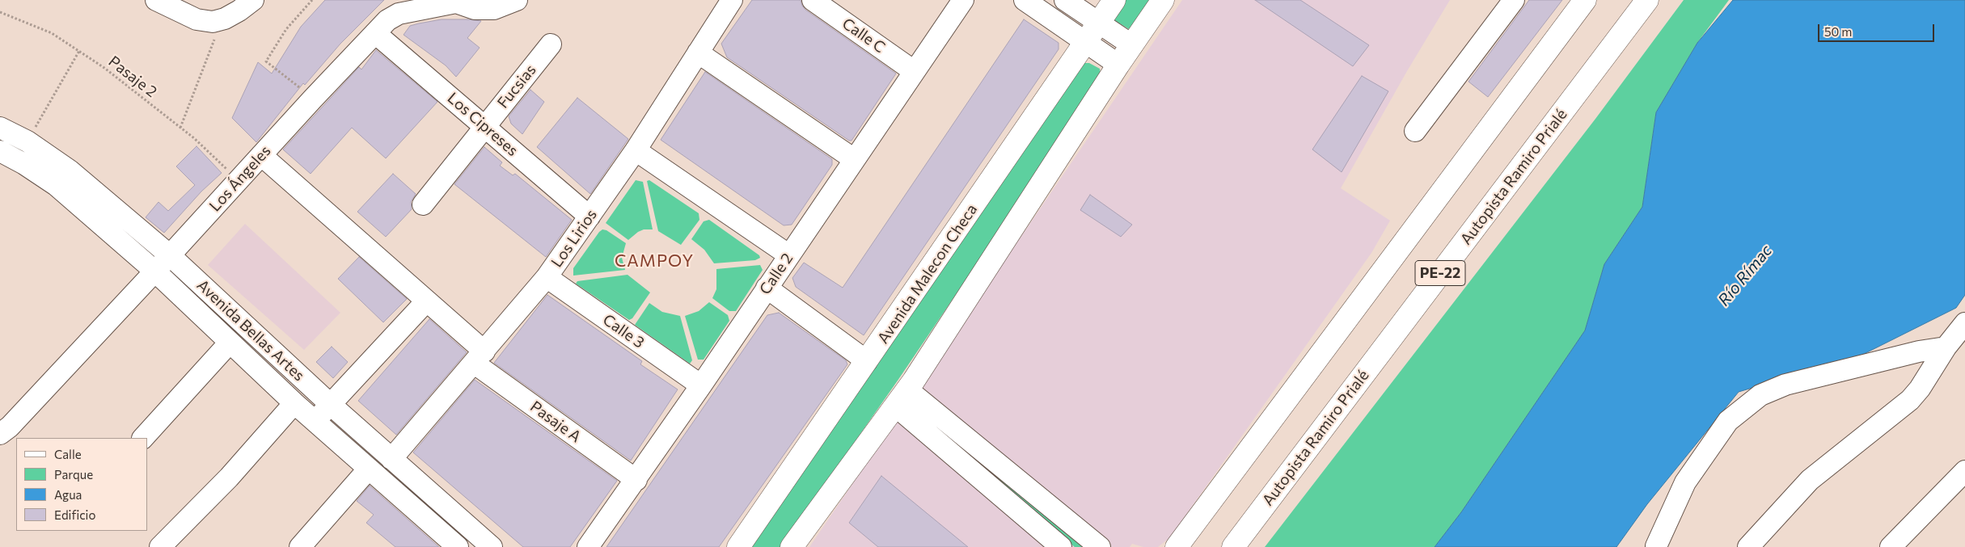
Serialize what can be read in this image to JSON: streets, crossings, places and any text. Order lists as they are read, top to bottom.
{
  "streets": {
    "main road": ["Autopista Ramiro Prialé", "PE-22", "Avenida Malecon Checa"],
    "street": [
      "Calle C",
      "Fucsias",
      "Los Cipreses",
      "Los Ángeles",
      "Los Lirios",
      "Calle 2",
      "Avenida Bellas Artes",
      "Calle 3",
      "Pasaje A"
    ],
    "path": ["Pasaje 2"]
  },
  "crossings": [
    ["Calle C", "Calle 2"],
    ["Pasaje 2", "Los Ángeles"],
    ["Fucsias", "Los Cipreses"],
    ["Los Cipreses", "Los Ángeles"],
    ["Los Cipreses", "Los Lirios"],
    ["Los Ángeles", "Avenida Bellas Artes"],
    ["Los Ángeles", "Pasaje A"],
    ["Los Lirios", "Avenida Bellas Artes"],
    ["Los Lirios", "Calle 3"],
    ["Los Lirios", "Pasaje A"],
    ["Calle 2", "Calle 3"],
    ["Calle 2", "Pasaje A"]
  ],
  "districts": ["CAMPOY"],
  "water": ["Río Rímac"],
  "legend": [
    "Calle",
    "Parque",
    "Agua",
    "Edificio"
  ],
  "scale_bar": "50 m"
}
